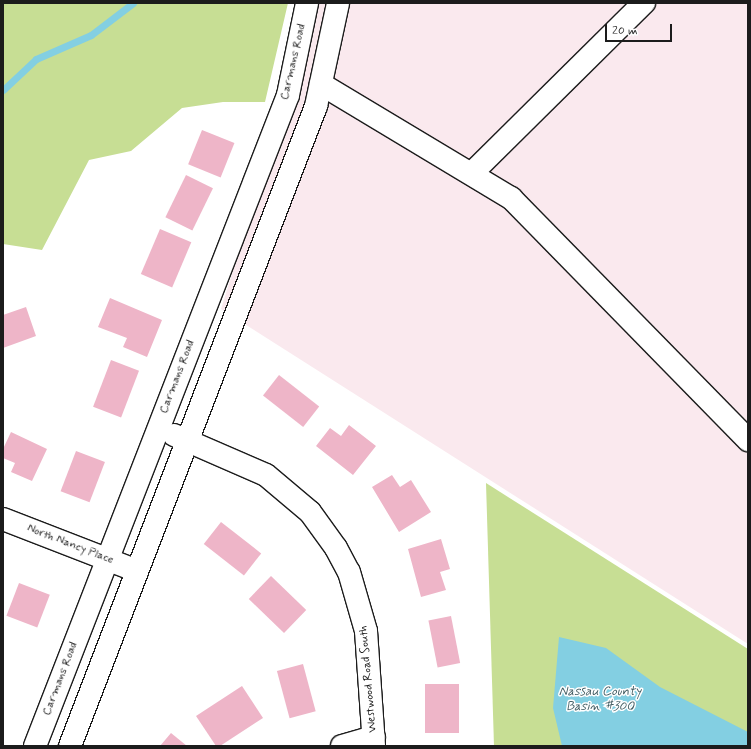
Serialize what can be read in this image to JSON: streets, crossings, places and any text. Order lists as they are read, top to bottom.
{
  "streets": {
    "street": ["Carmans Road", "North Nancy Place", "Westwood Road South"]
  },
  "crossings": [
    ["Carmans Road", "North Nancy Place"],
    ["Carmans Road", "Westwood Road South"]
  ],
  "water": ["Nassau County Basin #300"],
  "scale_bar": "20 m"
}
